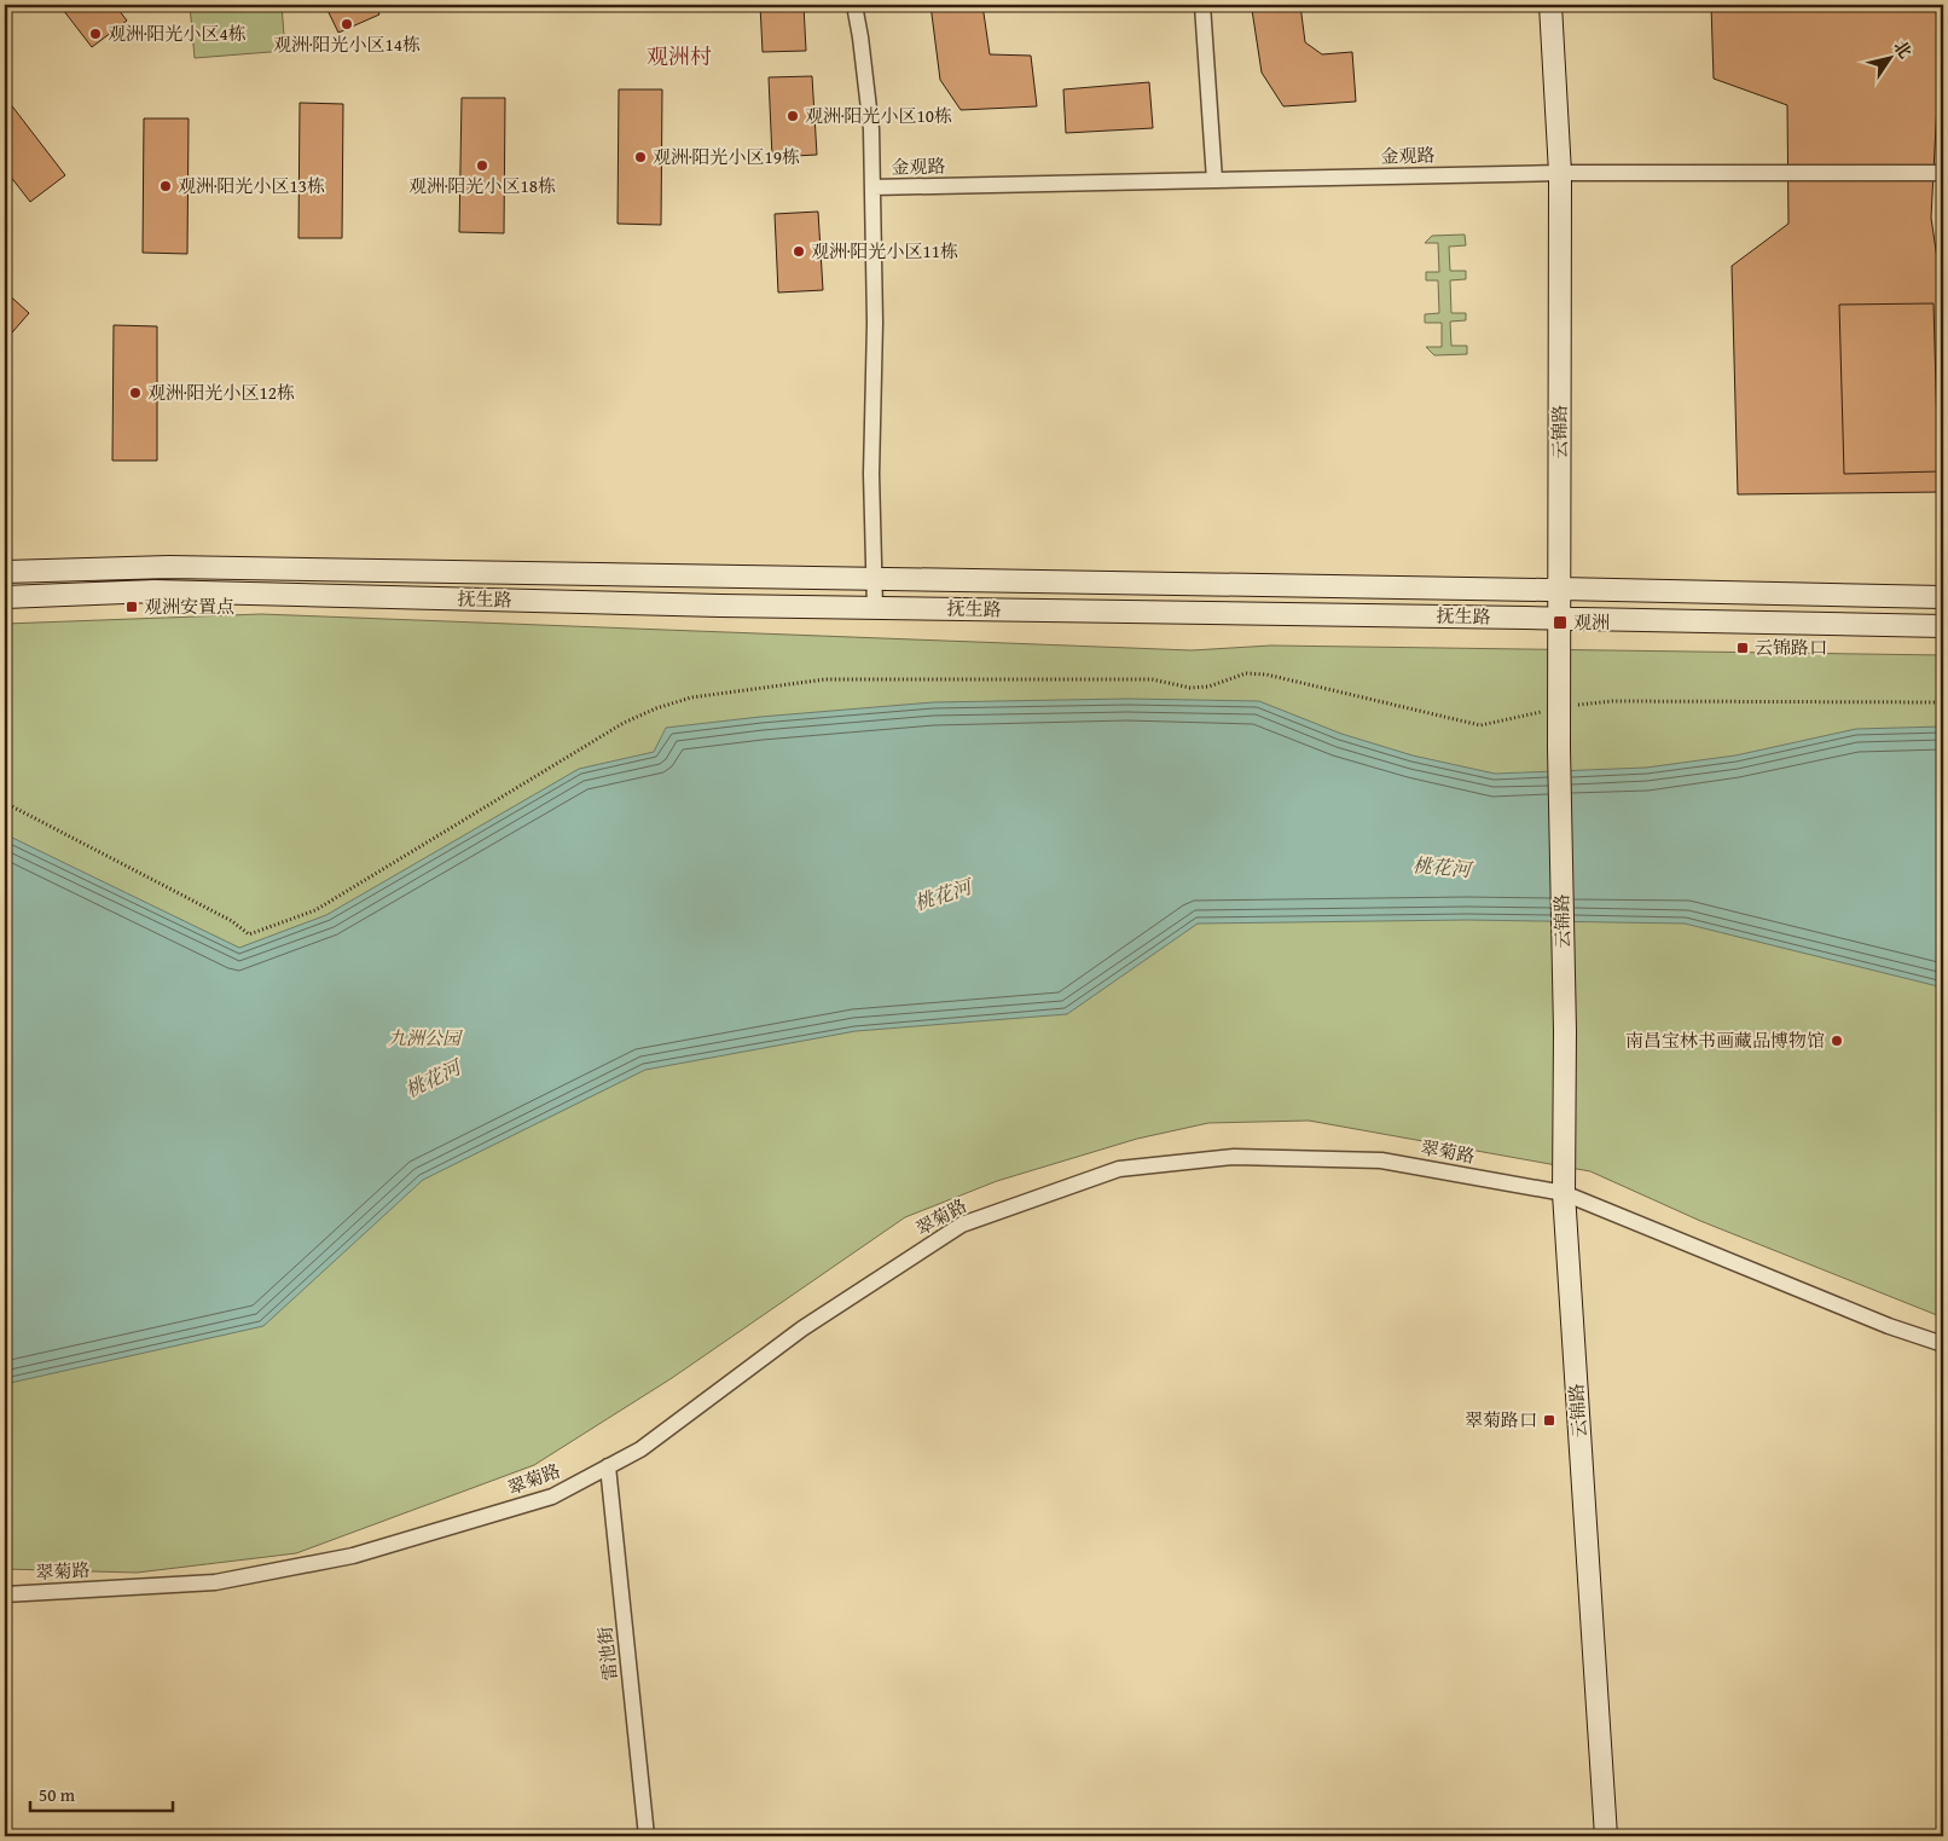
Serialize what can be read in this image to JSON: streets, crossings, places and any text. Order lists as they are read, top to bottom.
{
  "streets": {
    "main road": ["云锦路", "抚生路"],
    "street": ["金观路", "翠菊路", "雷池街"]
  },
  "crossings": [
    ["金观路", "云锦路"],
    ["云锦路", "抚生路"],
    ["云锦路", "翠菊路"],
    ["翠菊路", "雷池街"]
  ],
  "districts": ["观洲村"],
  "water": ["桃花河"],
  "parks": ["九洲公园"],
  "places": {
    "other": [
      "观洲·阳光小区14栋",
      "观洲·阳光小区4栋",
      "观洲·阳光小区10栋",
      "观洲·阳光小区19栋",
      "观洲·阳光小区18栋",
      "观洲·阳光小区13栋",
      "观洲·阳光小区11栋",
      "观洲·阳光小区12栋",
      "南昌宝林书画藏品博物馆"
    ],
    "transit": [
      "观洲安置点",
      "观洲",
      "云锦路口",
      "翠菊路口"
    ]
  },
  "scale_bar": "50 m",
  "north": "top right"
}
